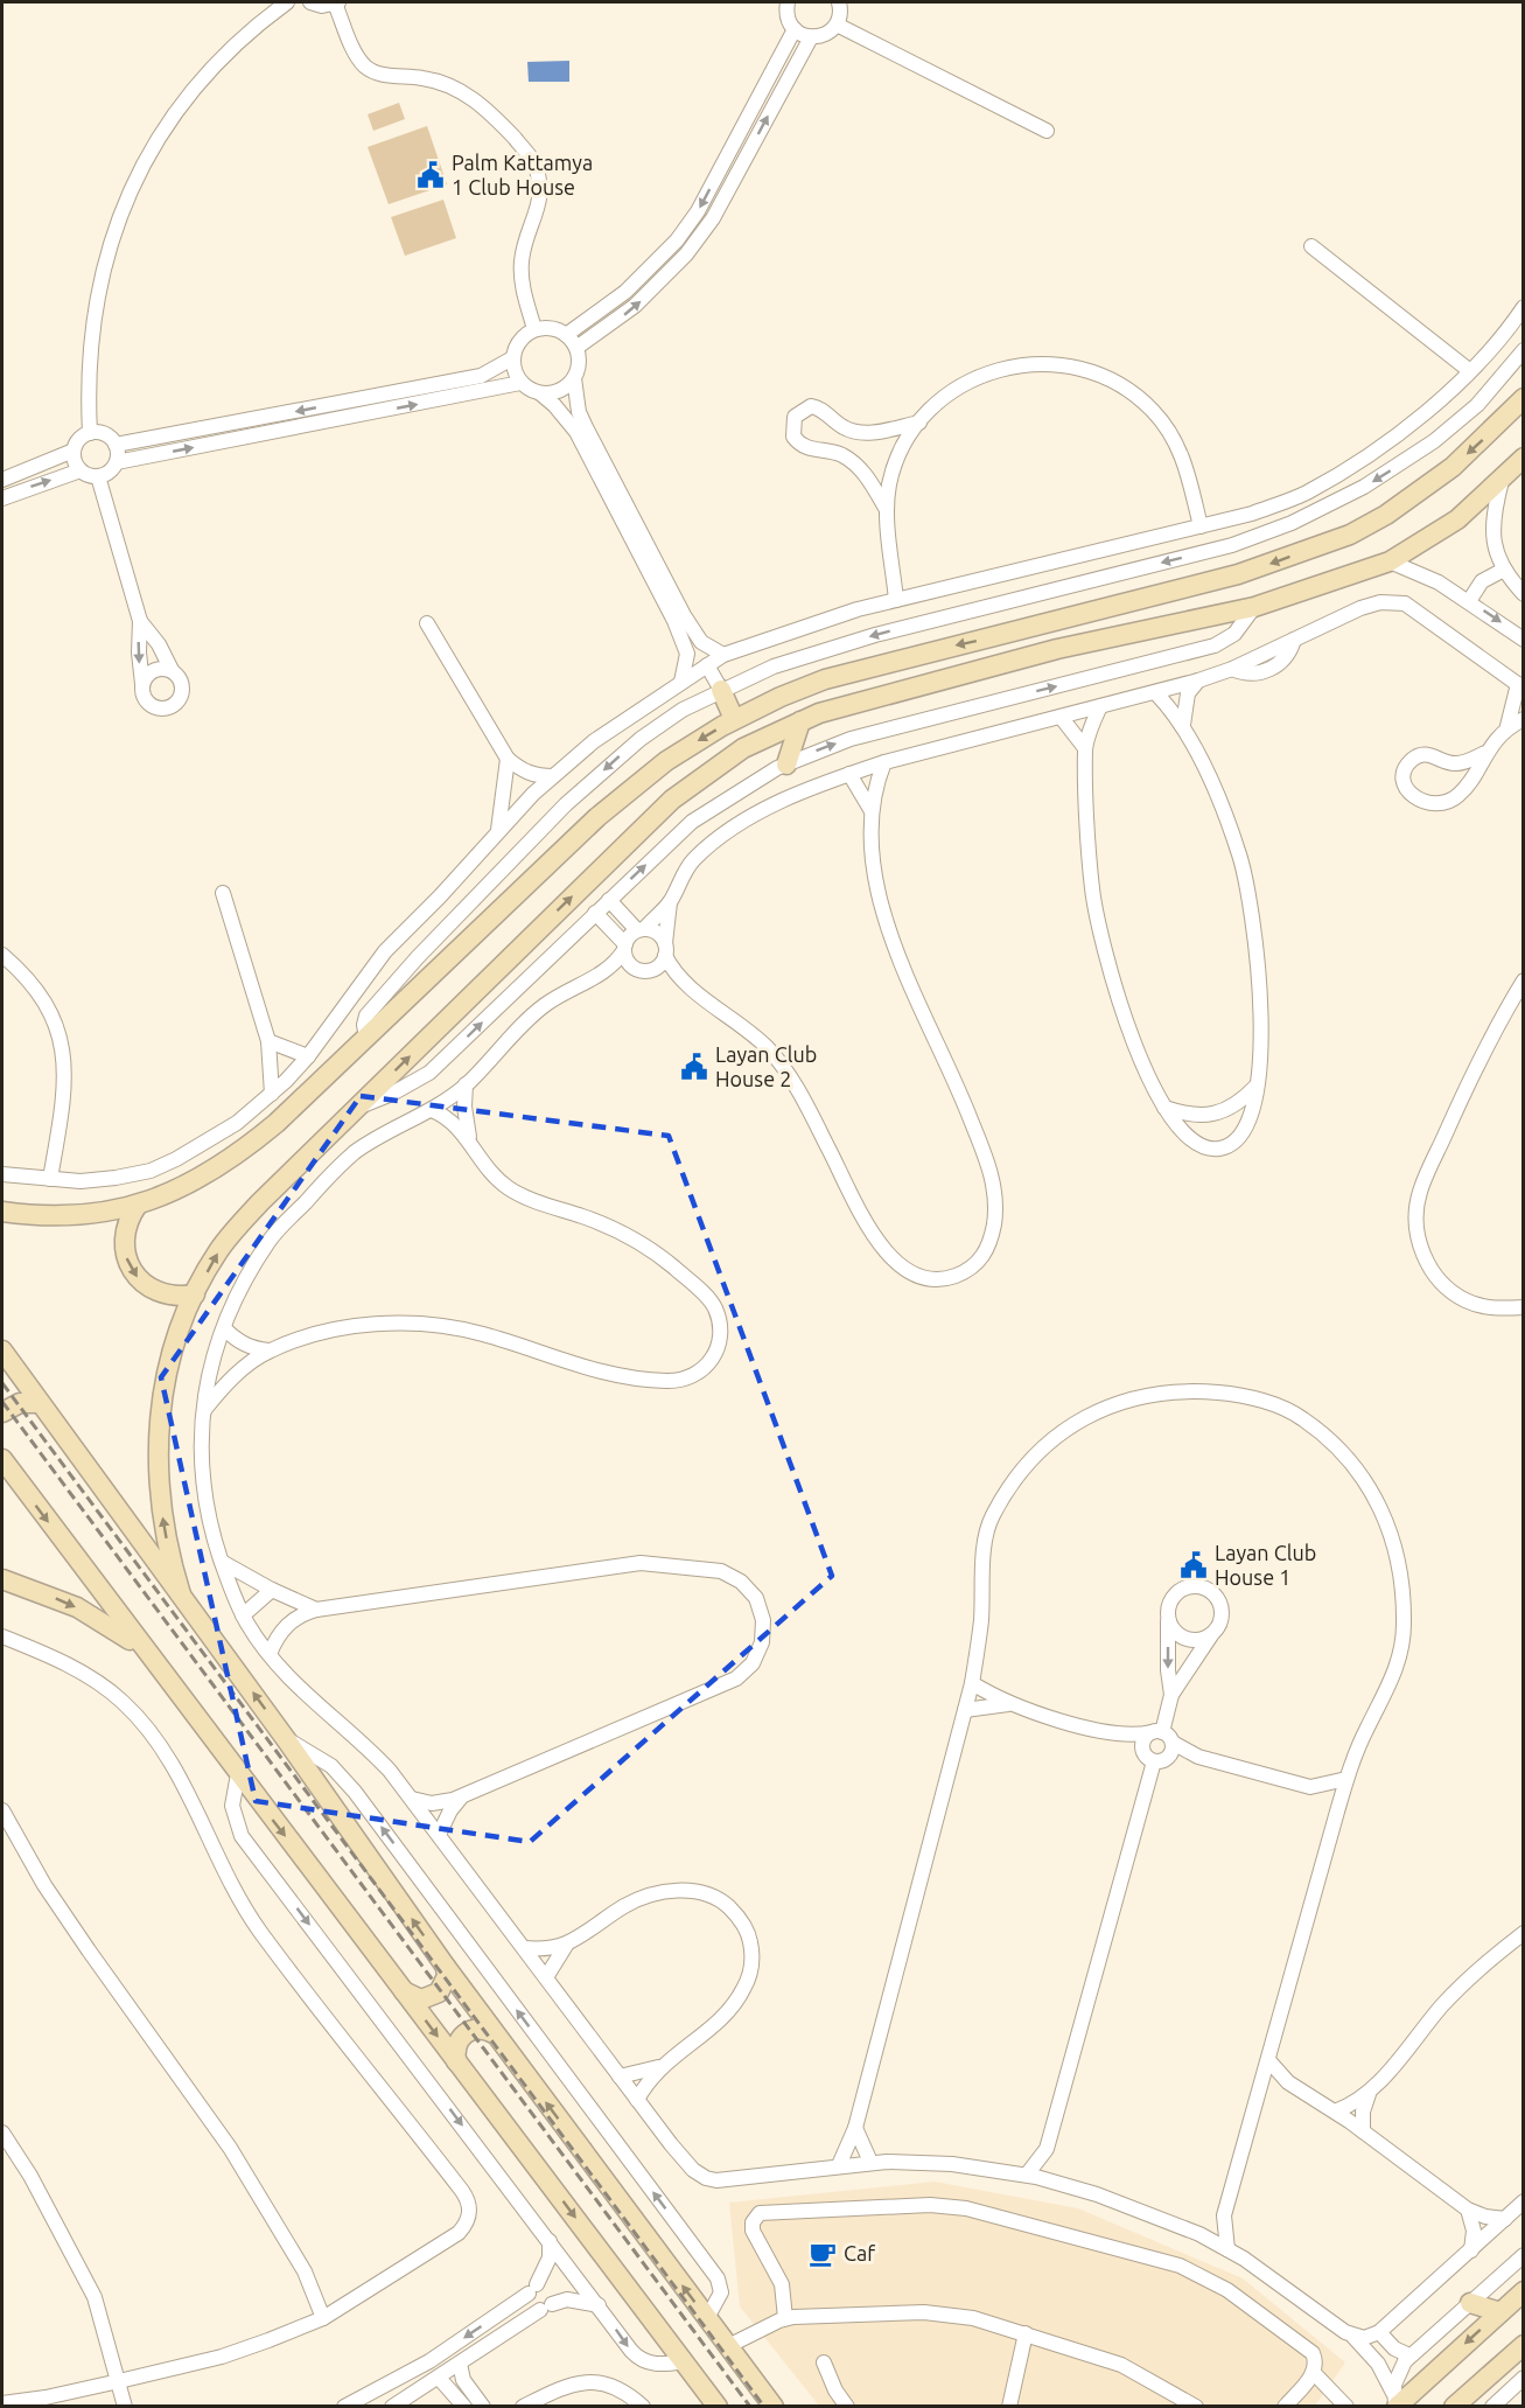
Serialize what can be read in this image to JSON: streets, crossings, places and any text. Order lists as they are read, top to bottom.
{
  "places": {
    "public building": ["Palm Kattamya 1 Club House", "Layan Club House 2", "Layan Club House 1"],
    "cafe": ["Caf"]
  }
}
